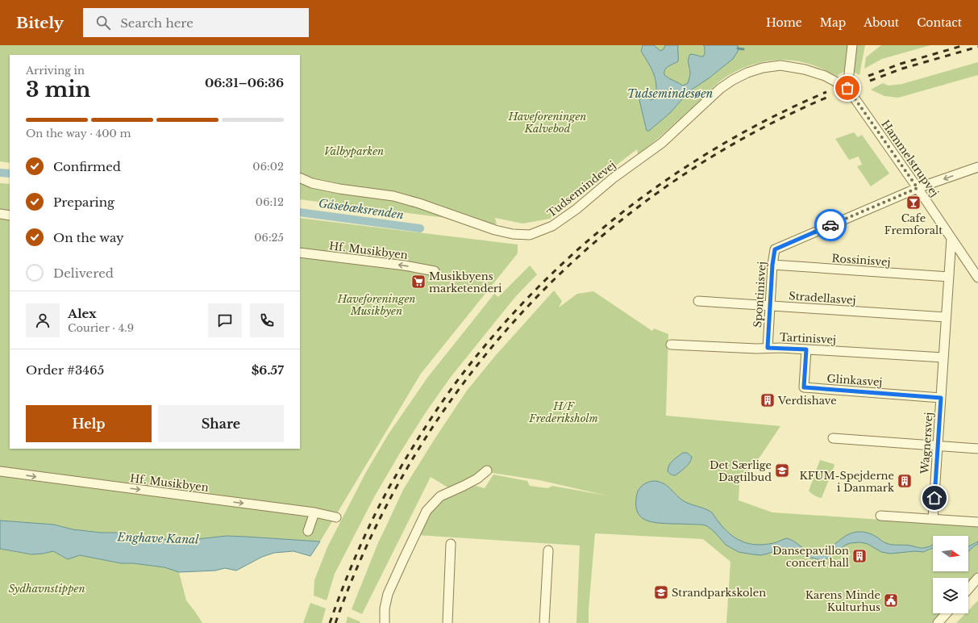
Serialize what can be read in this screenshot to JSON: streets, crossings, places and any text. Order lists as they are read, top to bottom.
{
  "streets": {
    "street": [
      "Hammelstrupvej",
      "Tudsemindevej",
      "Hf. Musikbyen",
      "Rossinisvej",
      "Spontinisvej",
      "Stradellasvej",
      "Tartinisvej",
      "Glinkasvej",
      "Wagnersvej"
    ]
  },
  "crossings": [
    ["Hammelstrupvej", "Tudsemindevej"],
    ["Hammelstrupvej", "Spontinisvej"],
    ["Hammelstrupvej", "Wagnersvej"],
    ["Rossinisvej", "Spontinisvej"],
    ["Rossinisvej", "Wagnersvej"],
    ["Spontinisvej", "Stradellasvej"],
    ["Spontinisvej", "Tartinisvej"],
    ["Stradellasvej", "Wagnersvej"],
    ["Tartinisvej", "Glinkasvej"],
    ["Tartinisvej", "Wagnersvej"],
    ["Glinkasvej", "Wagnersvej"]
  ],
  "water": ["Tudsemindesøen", "Gåsebæksrenden", "Enghave Kanal"],
  "parks": [
    "Haveforeningen Kalvebod",
    "Valbyparken",
    "Haveforeningen Musikbyen",
    "H/F Frederiksholm",
    "Sydhavnstippen"
  ],
  "places": {
    "bar": ["Cafe Fremforalt"],
    "supermarket": ["Musikbyens marketenderi"],
    "building": ["Verdishave", "KFUM-Spejderne i Danmark", "Dansepavillon concert hall"],
    "school or university": ["Det Særlige Dagtilbud", "Strandparkskolen"],
    "public building": ["Karens Minde Kulturhus"]
  },
  "north": "right",
  "page": {
    "header": "Bitely",
    "search": "Search here",
    "nav": [
      "Home",
      "Map",
      "About",
      "Contact"
    ],
    "heading": ["3 min", "Arriving in", "06:31–06:36"],
    "panel": [
      "Alex",
      "Courier · 4.9",
      "Order #3465",
      "$6.57"
    ],
    "bar": "On the way · 400 m",
    "list": [
      ["Confirmed", "06:02"],
      ["Preparing", "06:12"],
      ["On the way", "06:25"],
      "Delivered"
    ],
    "buttons": ["Help", "Share"]
  }
}
